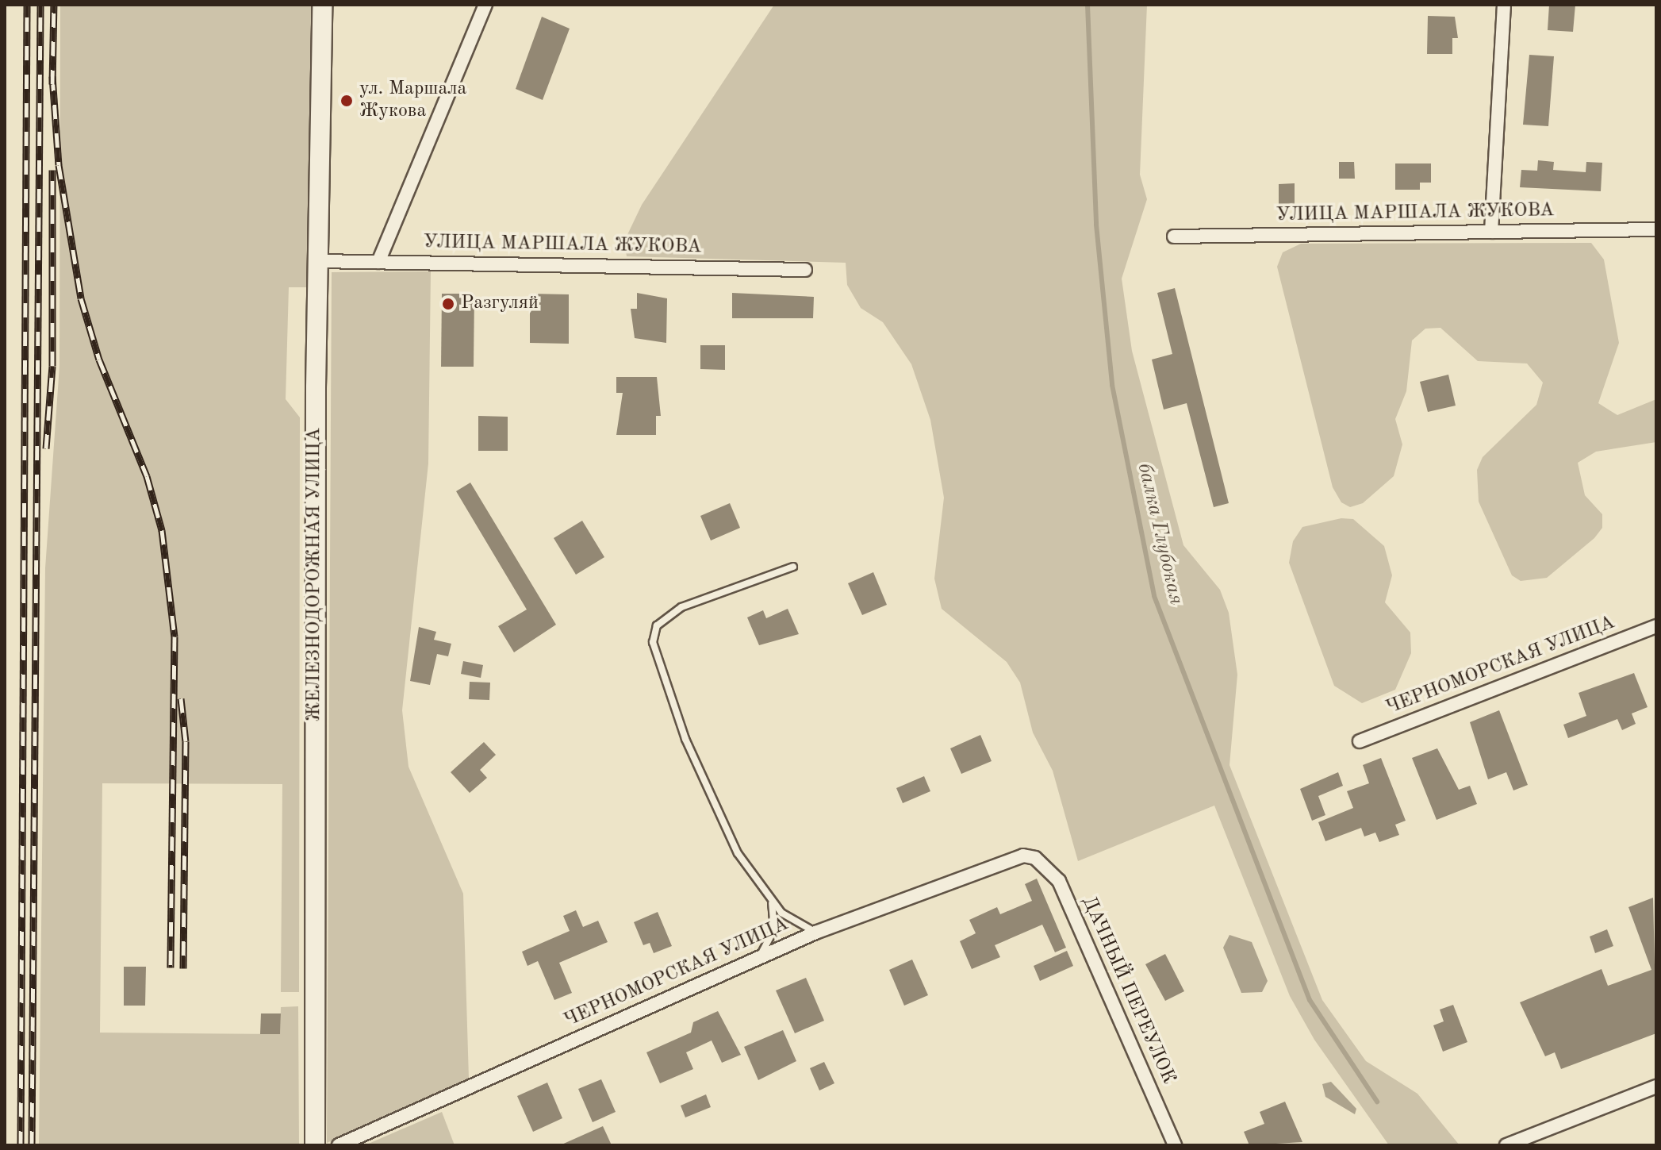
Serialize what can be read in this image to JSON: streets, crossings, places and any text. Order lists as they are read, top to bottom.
{
  "streets": {
    "main road": ["ЖЕЛЕЗНОДОРОЖНАЯ УЛИЦА"],
    "street": ["УЛИЦА МАРШАЛА ЖУКОВА", "ЧЕРНОМОРСКАЯ УЛИЦА", "ДАЧНЫЙ ПЕРЕУЛОК"]
  },
  "crossings": [
    ["УЛИЦА МАРШАЛА ЖУКОВА", "ЖЕЛЕЗНОДОРОЖНАЯ УЛИЦА"],
    ["ЧЕРНОМОРСКАЯ УЛИЦА", "ДАЧНЫЙ ПЕРЕУЛОК"]
  ],
  "water": ["балка Глубокая"],
  "places": ["ул. Маршала Жукова", "Разгуляй"]
}
